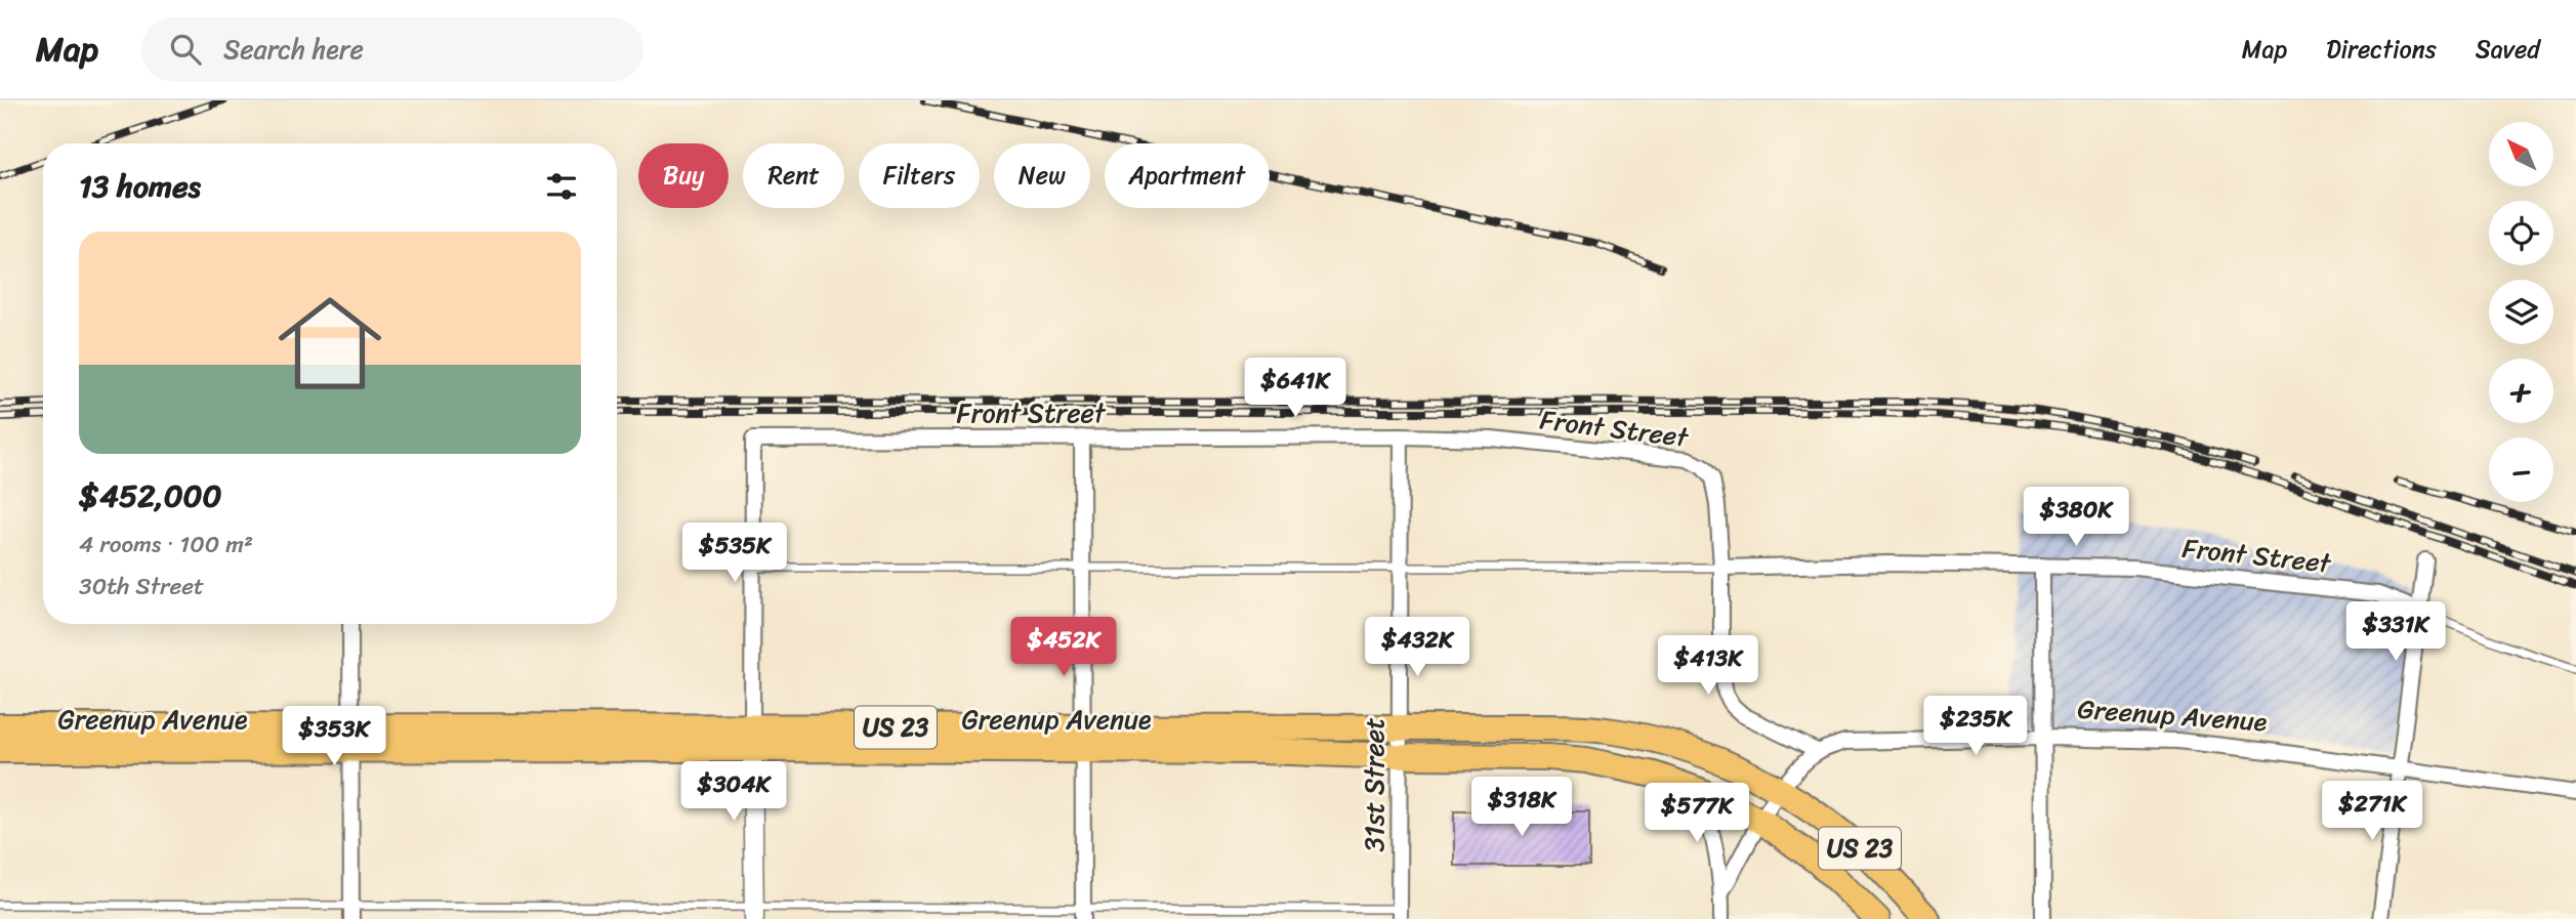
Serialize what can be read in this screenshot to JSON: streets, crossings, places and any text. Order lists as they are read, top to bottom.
{
  "streets": {
    "highway": ["Greenup Avenue", "US 23"],
    "street": ["Front Street", "31st Street"]
  },
  "crossings": [
    ["Front Street", "31st Street"],
    ["Greenup Avenue", "US 23"],
    ["Greenup Avenue", "31st Street"]
  ],
  "north": "top left",
  "page": {
    "header": "Map",
    "search": "Search here",
    "nav": ["Map", "Directions", "Saved"],
    "map_buttons": ["+", "−"],
    "chip": [
      "Buy",
      "Rent",
      "Filters",
      "New",
      "Apartment"
    ],
    "heading": "13 homes",
    "list": [
      {
        "name": "$452,000",
        "note": "4 rooms · 100 m² · 30th Street"
      }
    ],
    "price": [
      "$641K",
      "$380K",
      "$535K",
      "$331K",
      "$452K",
      "$432K",
      "$413K",
      "$235K",
      "$353K",
      "$304K",
      "$318K",
      "$271K",
      "$577K"
    ]
  }
}
